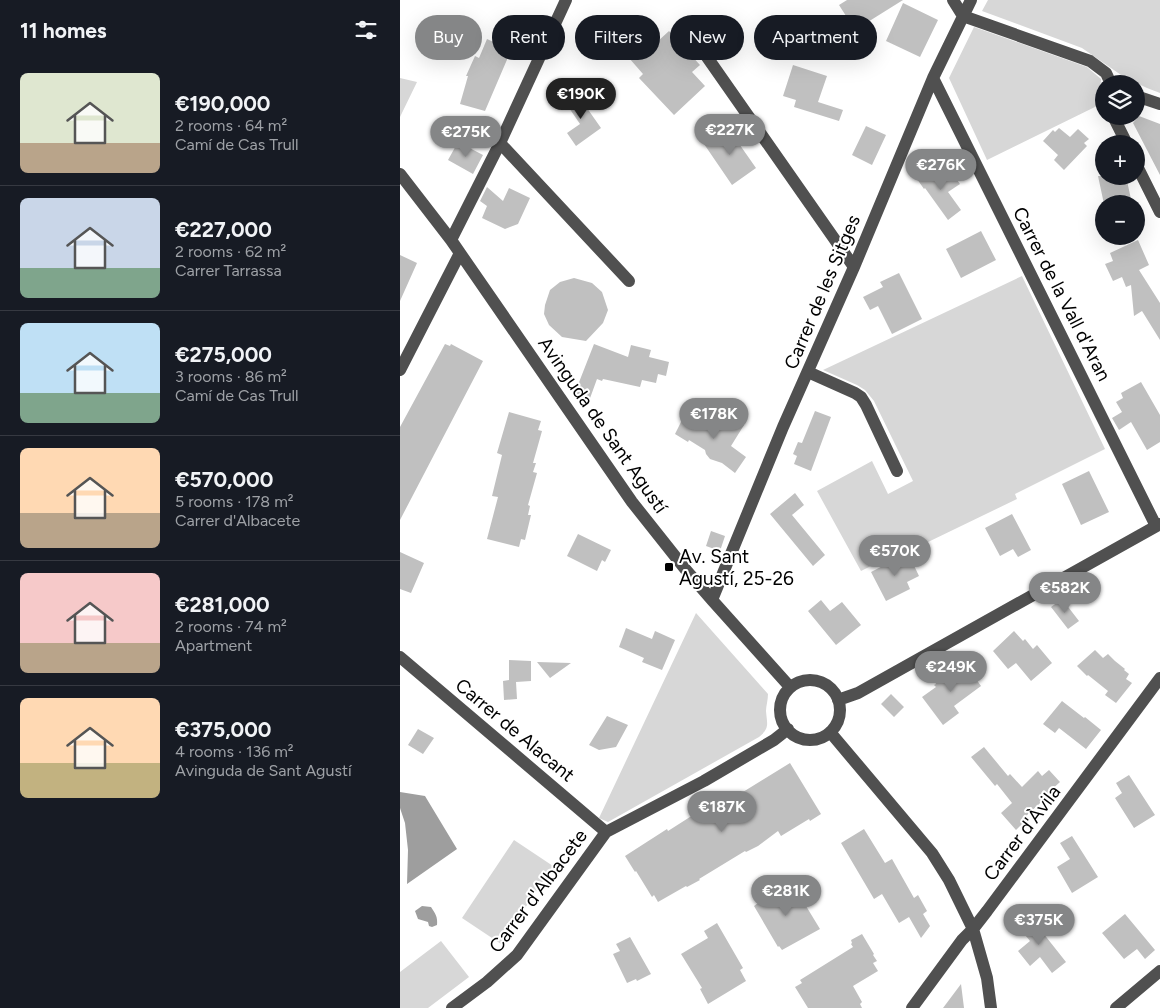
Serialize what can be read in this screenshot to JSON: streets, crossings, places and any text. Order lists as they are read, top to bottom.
{
  "streets": {
    "street": [
      "Carrer de les Sitges",
      "Carrer de la Vall d'Aran",
      "Avinguda de Sant Agustí",
      "Carrer de Alacant",
      "Carrer d'Àvila",
      "Carrer d'Albacete"
    ]
  },
  "crossings": [
    ["Carrer de les Sitges", "Carrer de la Vall d'Aran"],
    ["Carrer de les Sitges", "Avinguda de Sant Agustí"],
    ["Avinguda de Sant Agustí", "Carrer d'Albacete"],
    ["Carrer de Alacant", "Carrer d'Albacete"]
  ],
  "places": {
    "transit": ["Av. Sant Agustí, 25-26"]
  },
  "page": {
    "heading": "11 homes",
    "chip": [
      "Buy",
      "Rent",
      "Filters",
      "New",
      "Apartment"
    ],
    "list": [
      {
        "name": "€190,000",
        "note": "2 rooms · 64 m² · Camí de Cas Trull"
      },
      {
        "name": "€227,000",
        "note": "2 rooms · 62 m² · Carrer Tarrassa"
      },
      {
        "name": "€275,000",
        "note": "3 rooms · 86 m² · Camí de Cas Trull"
      },
      {
        "name": "€570,000",
        "note": "5 rooms · 178 m² · Carrer d'Albacete"
      },
      {
        "name": "€281,000",
        "note": "2 rooms · 74 m² · Apartment"
      },
      {
        "name": "€375,000",
        "note": "4 rooms · 136 m² · Avinguda de Sant Agustí"
      }
    ],
    "map_buttons": ["+", "−"],
    "price": [
      "€190K",
      "€227K",
      "€275K",
      "€276K",
      "€178K",
      "€570K",
      "€582K",
      "€249K",
      "€187K",
      "€281K",
      "€375K"
    ]
  }
}
